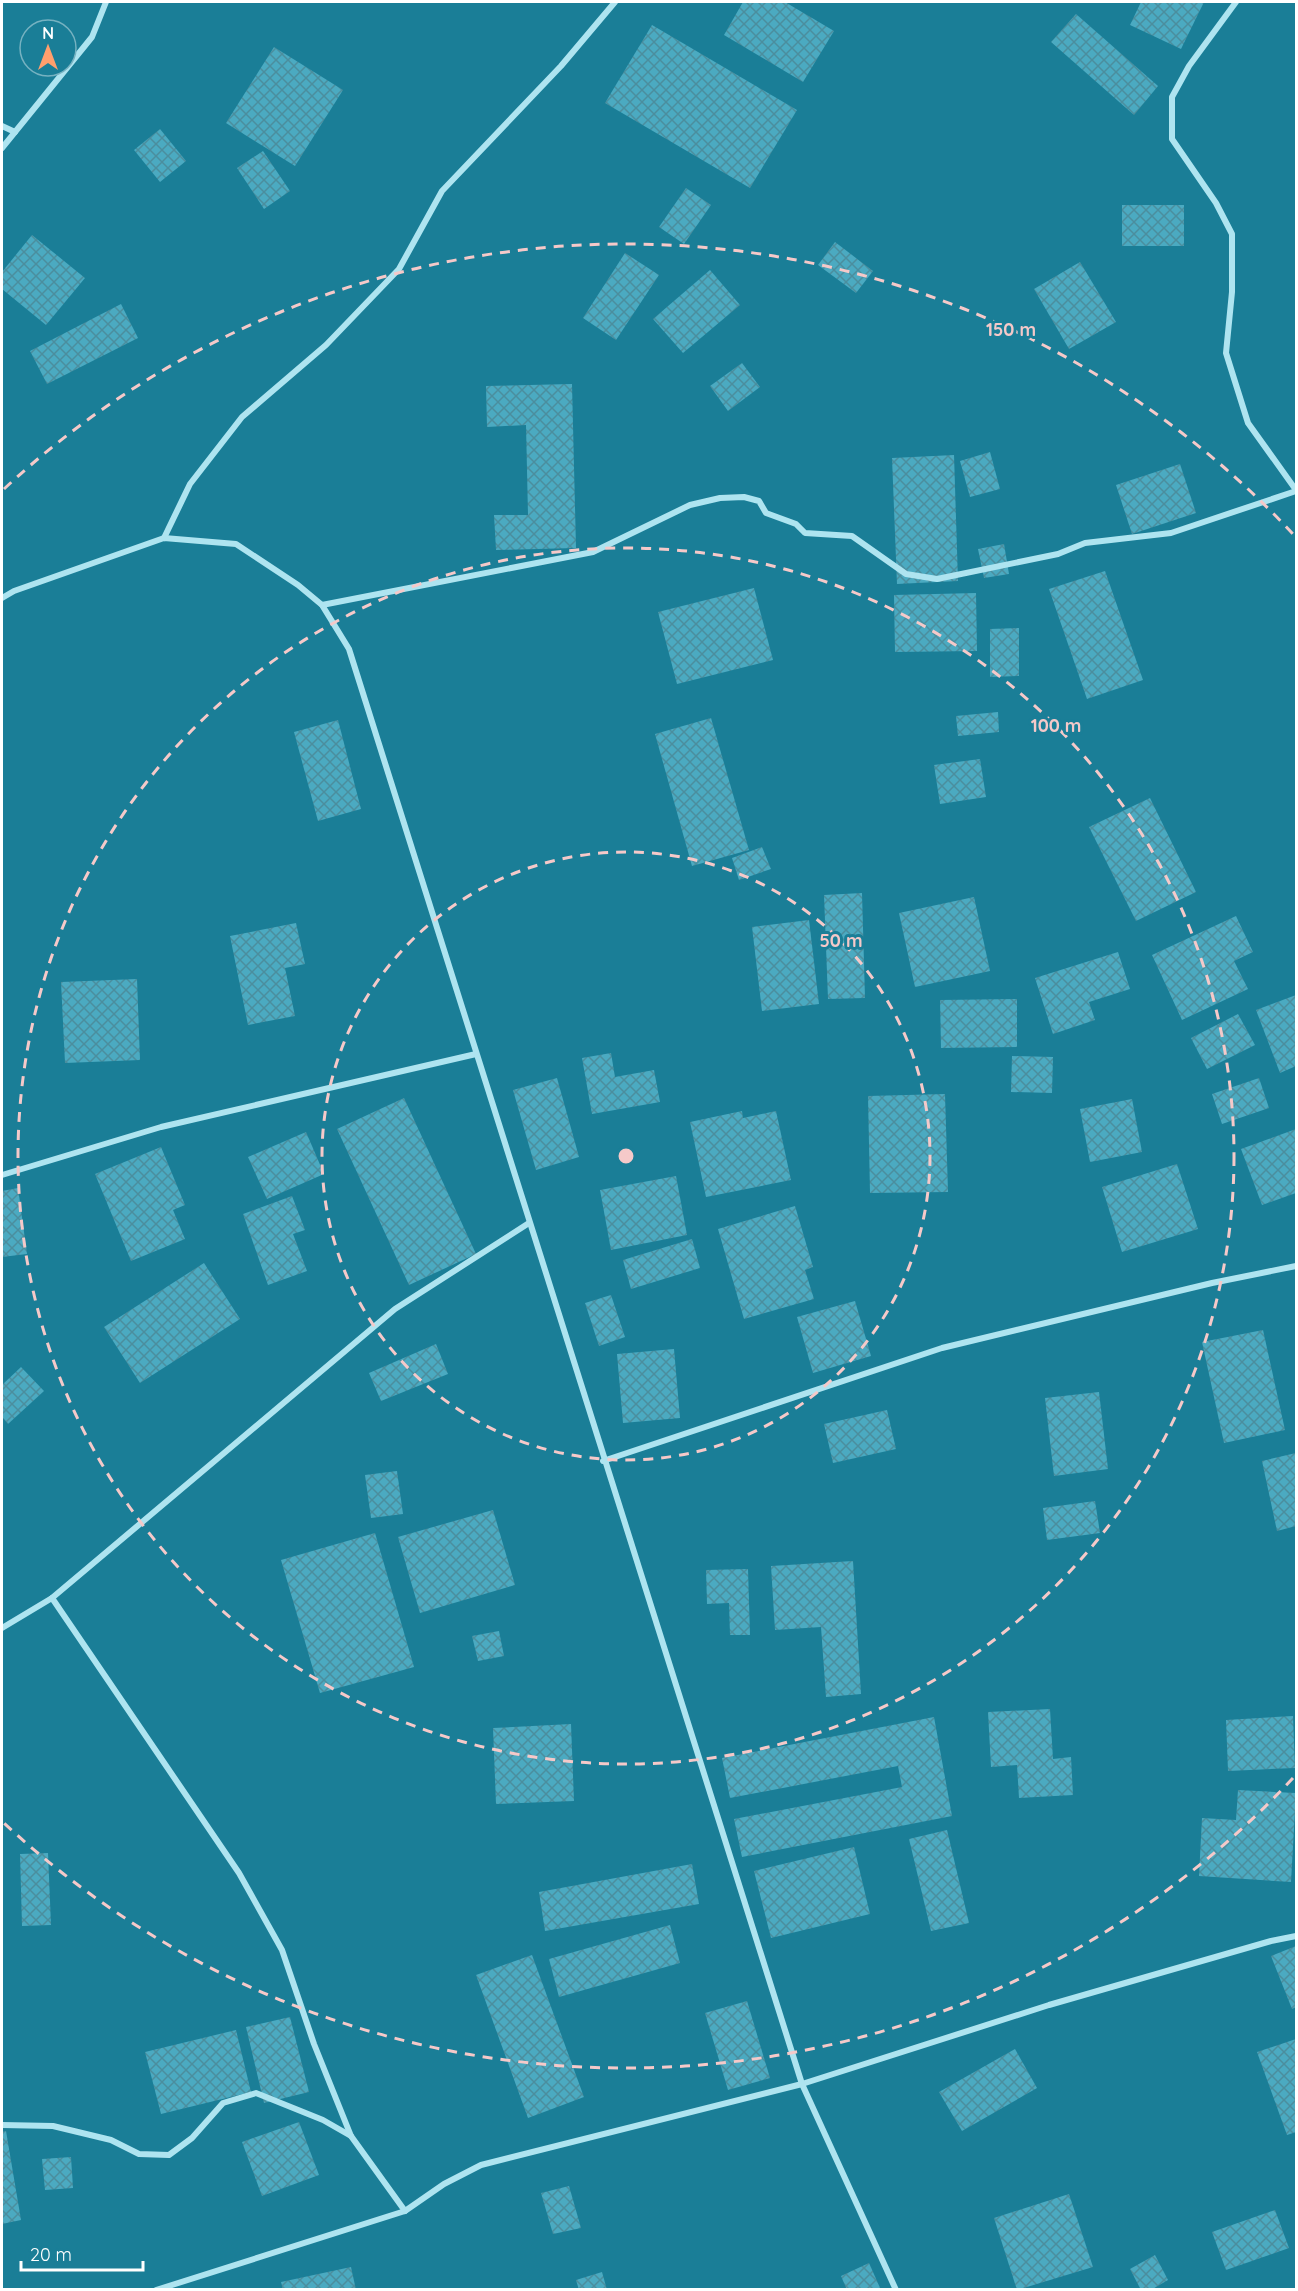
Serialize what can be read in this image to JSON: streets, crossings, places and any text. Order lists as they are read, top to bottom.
{
  "scale_bar": "20 m",
  "north": "top",
  "rings": ["150 m", "100 m", "50 m"]
}
